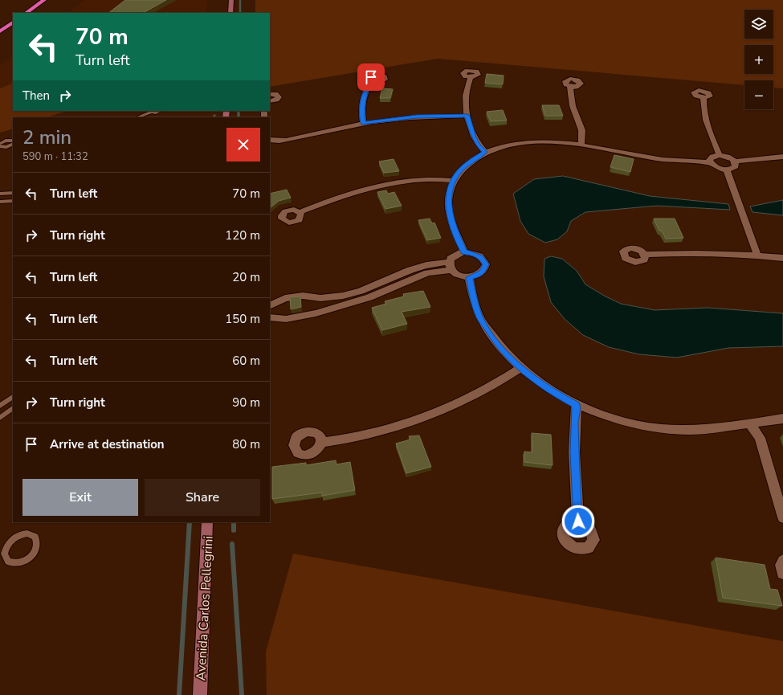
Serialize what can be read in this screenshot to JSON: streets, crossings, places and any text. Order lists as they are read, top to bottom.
{
  "streets": {
    "main road": ["Avenida Carlos Pellegrini"]
  },
  "page": {
    "map_buttons": ["+", "−"],
    "turn": ["70 m", "Turn left"],
    "then": "Then",
    "heading": ["2 min", "590 m · 11:32"],
    "list": [
      {
        "name": "Turn left",
        "value": "70 m"
      },
      {
        "name": "Turn right",
        "value": "120 m"
      },
      {
        "name": "Turn left",
        "value": "20 m"
      },
      {
        "name": "Turn left",
        "value": "150 m"
      },
      {
        "name": "Turn left",
        "value": "60 m"
      },
      {
        "name": "Turn right",
        "value": "90 m"
      },
      {
        "name": "Arrive at destination",
        "value": "80 m"
      }
    ],
    "buttons": ["Exit", "Share"]
  }
}
